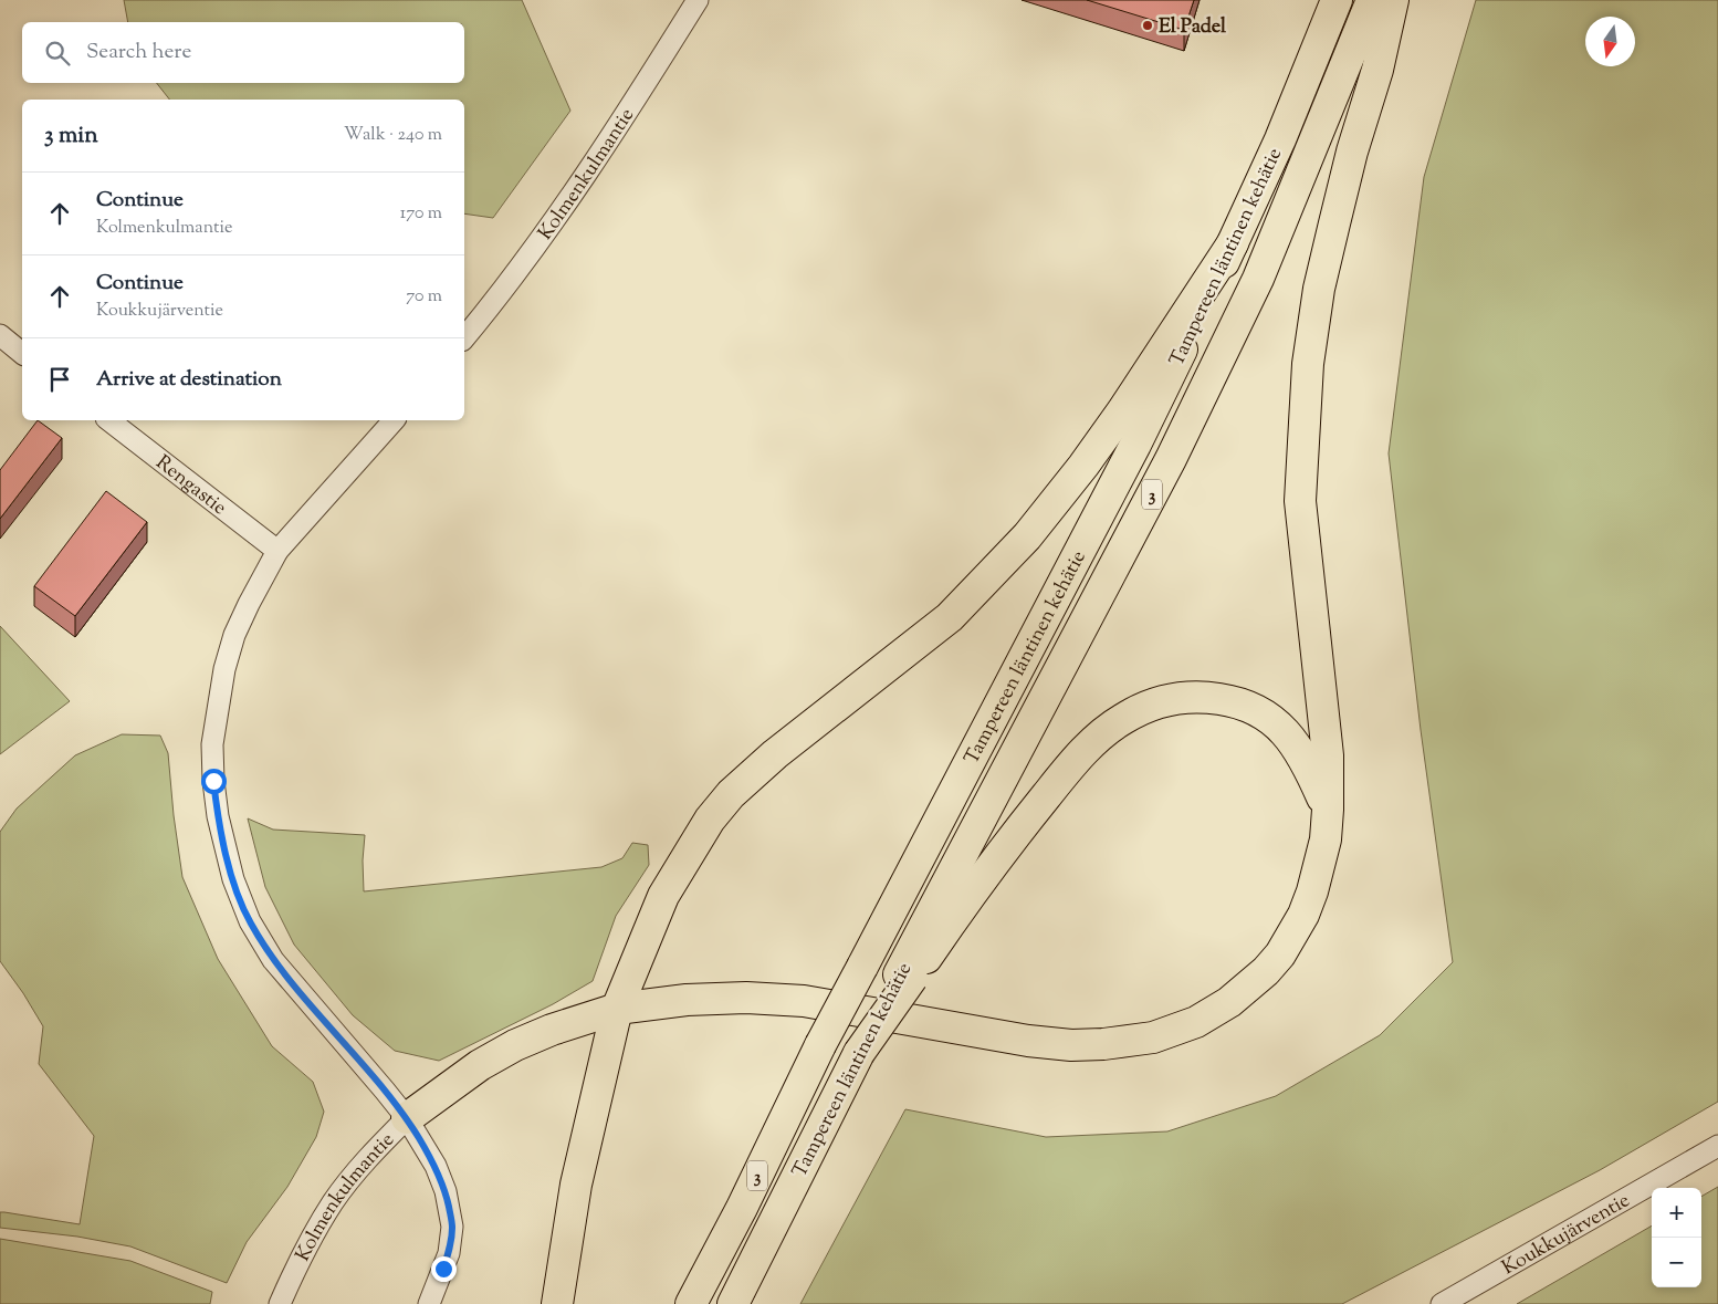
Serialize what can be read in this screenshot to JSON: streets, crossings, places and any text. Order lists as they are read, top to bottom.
{
  "streets": {
    "highway": ["Tampereen läntinen kehätie", "3"],
    "street": ["Kolmenkulmantie", "Rengastie", "Koukkujärventie"]
  },
  "crossings": [
    ["Kolmenkulmantie", "Rengastie"]
  ],
  "places": ["El Padel"],
  "north": "bottom",
  "page": {
    "search": "Search here",
    "heading": ["3 min", "Walk · 240 m"],
    "list": [
      ["Continue", "Kolmenkulmantie", "170 m"],
      ["Continue", "Koukkujärventie", "70 m"],
      "Arrive at destination"
    ],
    "map_buttons": ["+", "−"]
  }
}
